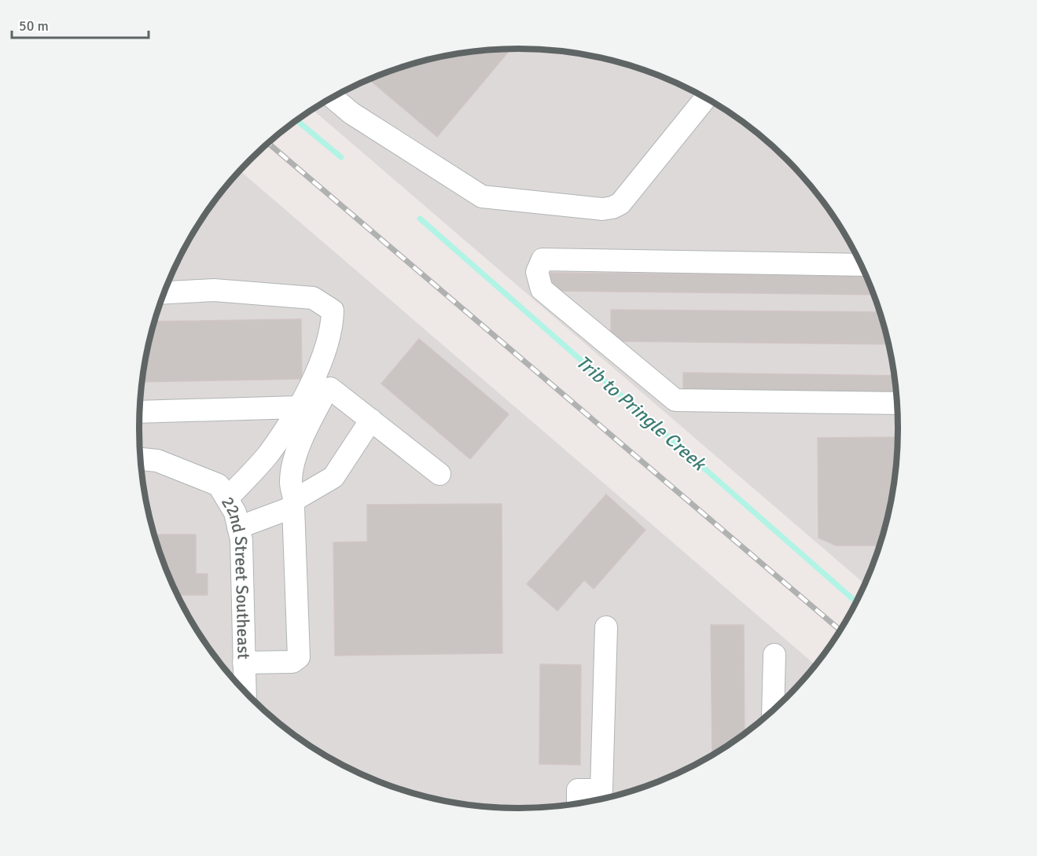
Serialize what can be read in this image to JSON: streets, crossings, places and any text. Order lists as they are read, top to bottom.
{
  "streets": {
    "street": ["22nd Street Southeast"]
  },
  "water": ["Trib to Pringle Creek"],
  "scale_bar": "50 m"
}
